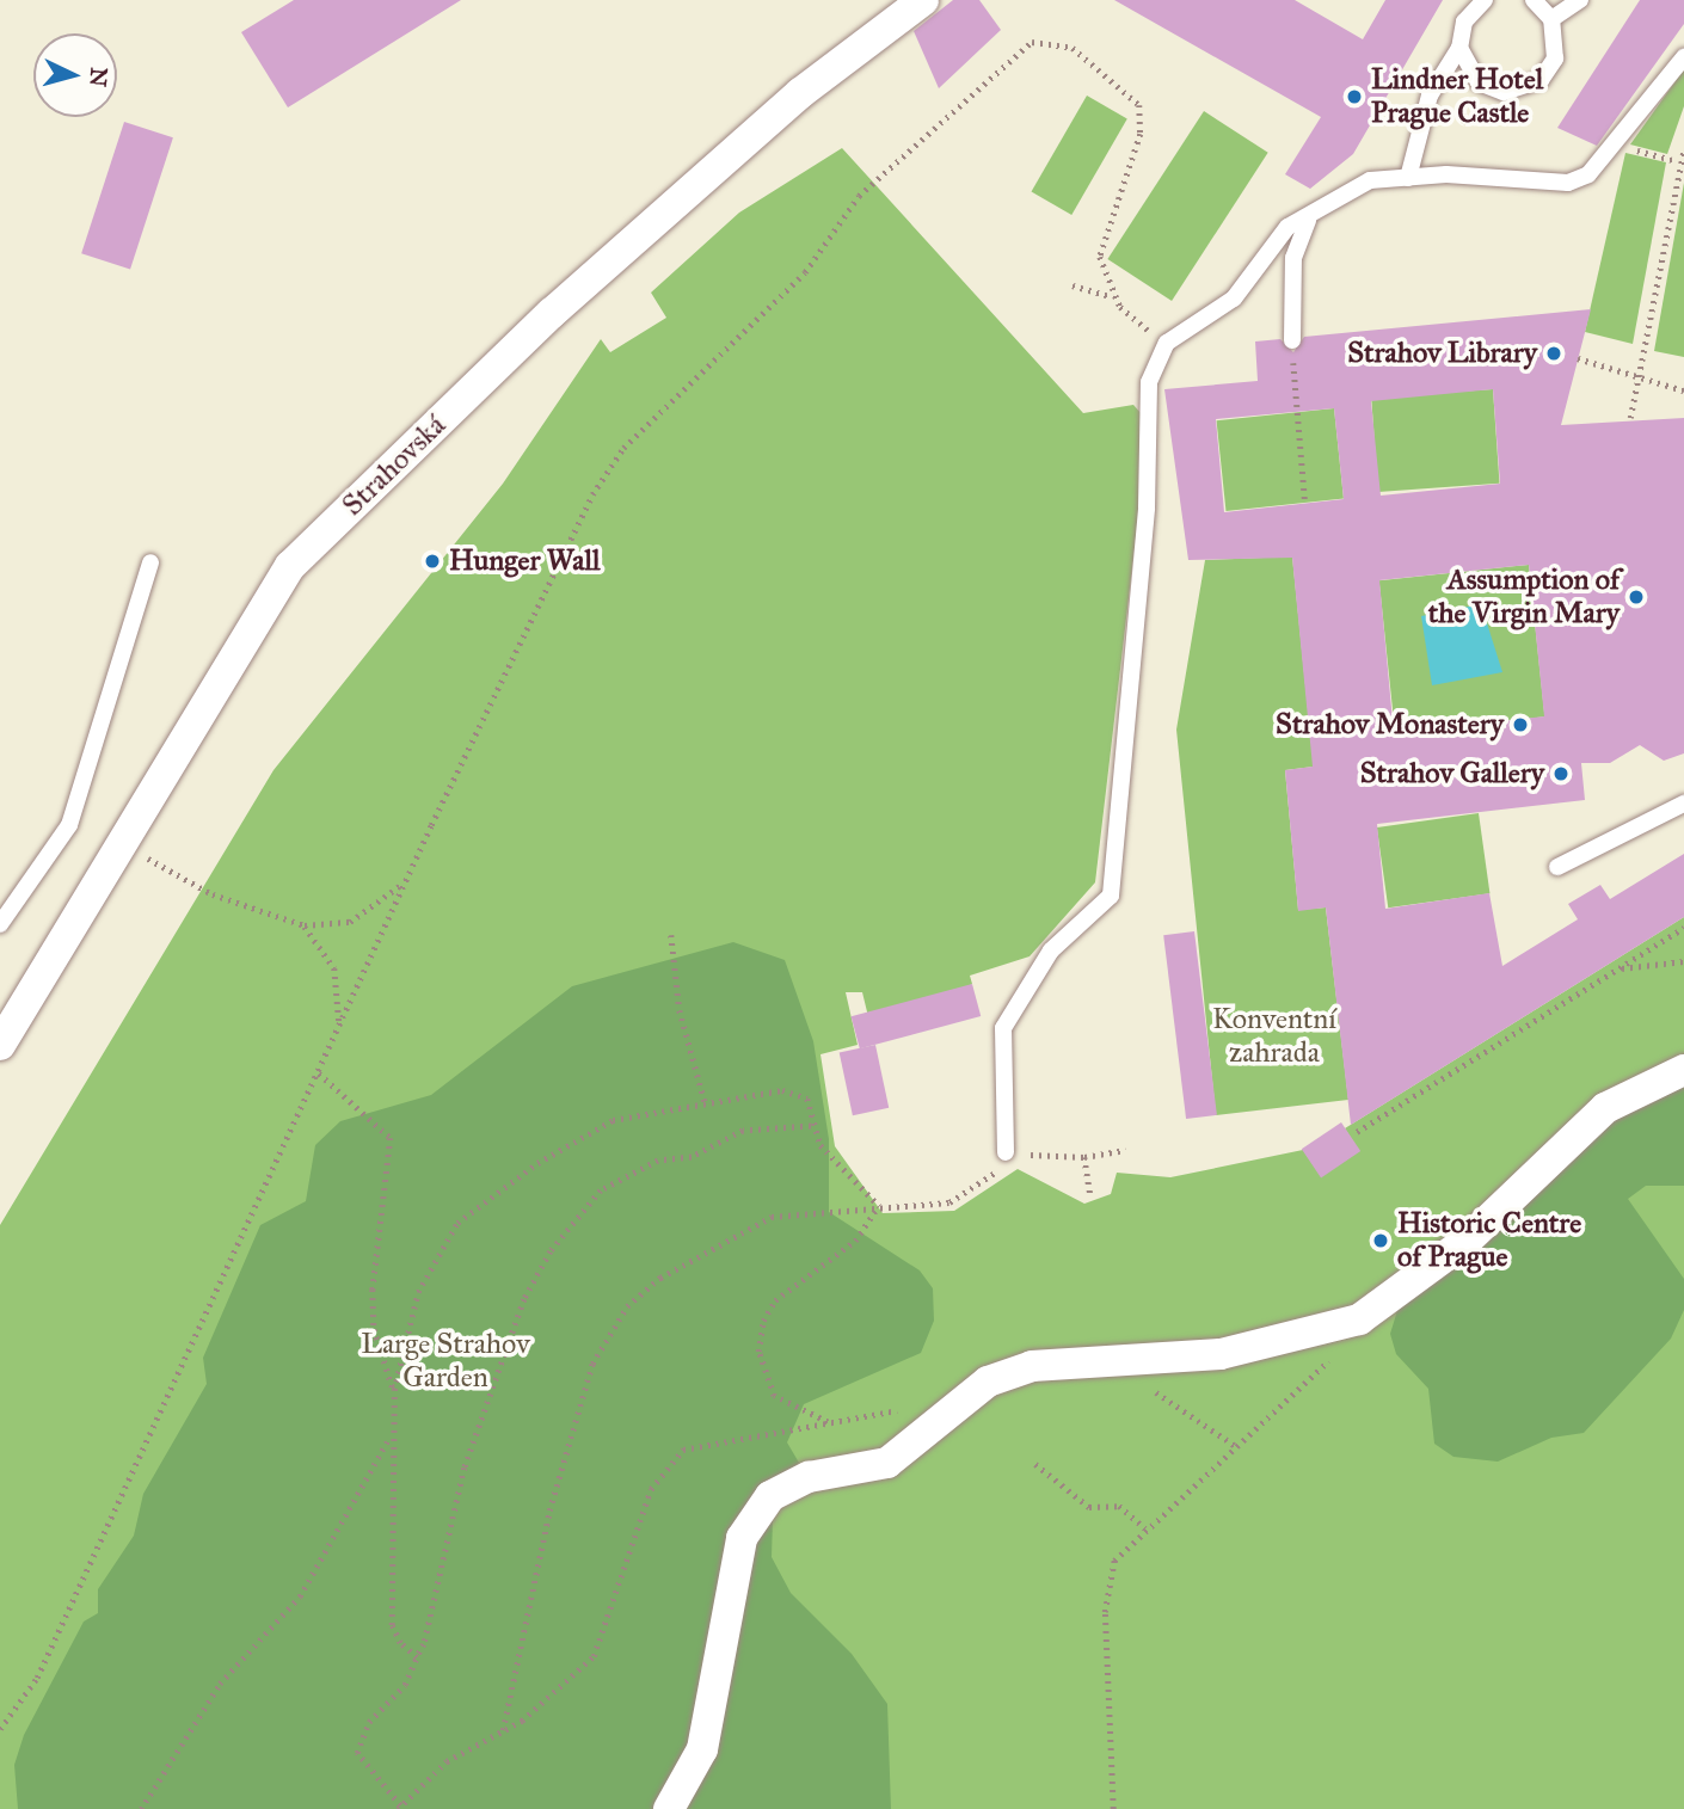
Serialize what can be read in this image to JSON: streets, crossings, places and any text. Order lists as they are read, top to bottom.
{
  "streets": {
    "street": ["Strahovská"]
  },
  "parks": ["Konventní zahrada", "Large Strahov Garden"],
  "places": [
    "Lindner Hotel Prague Castle",
    "Strahov Library",
    "Hunger Wall",
    "Assumption of the Virgin Mary",
    "Strahov Monastery",
    "Strahov Gallery",
    "Historic Centre of Prague"
  ],
  "north": "right"
}
